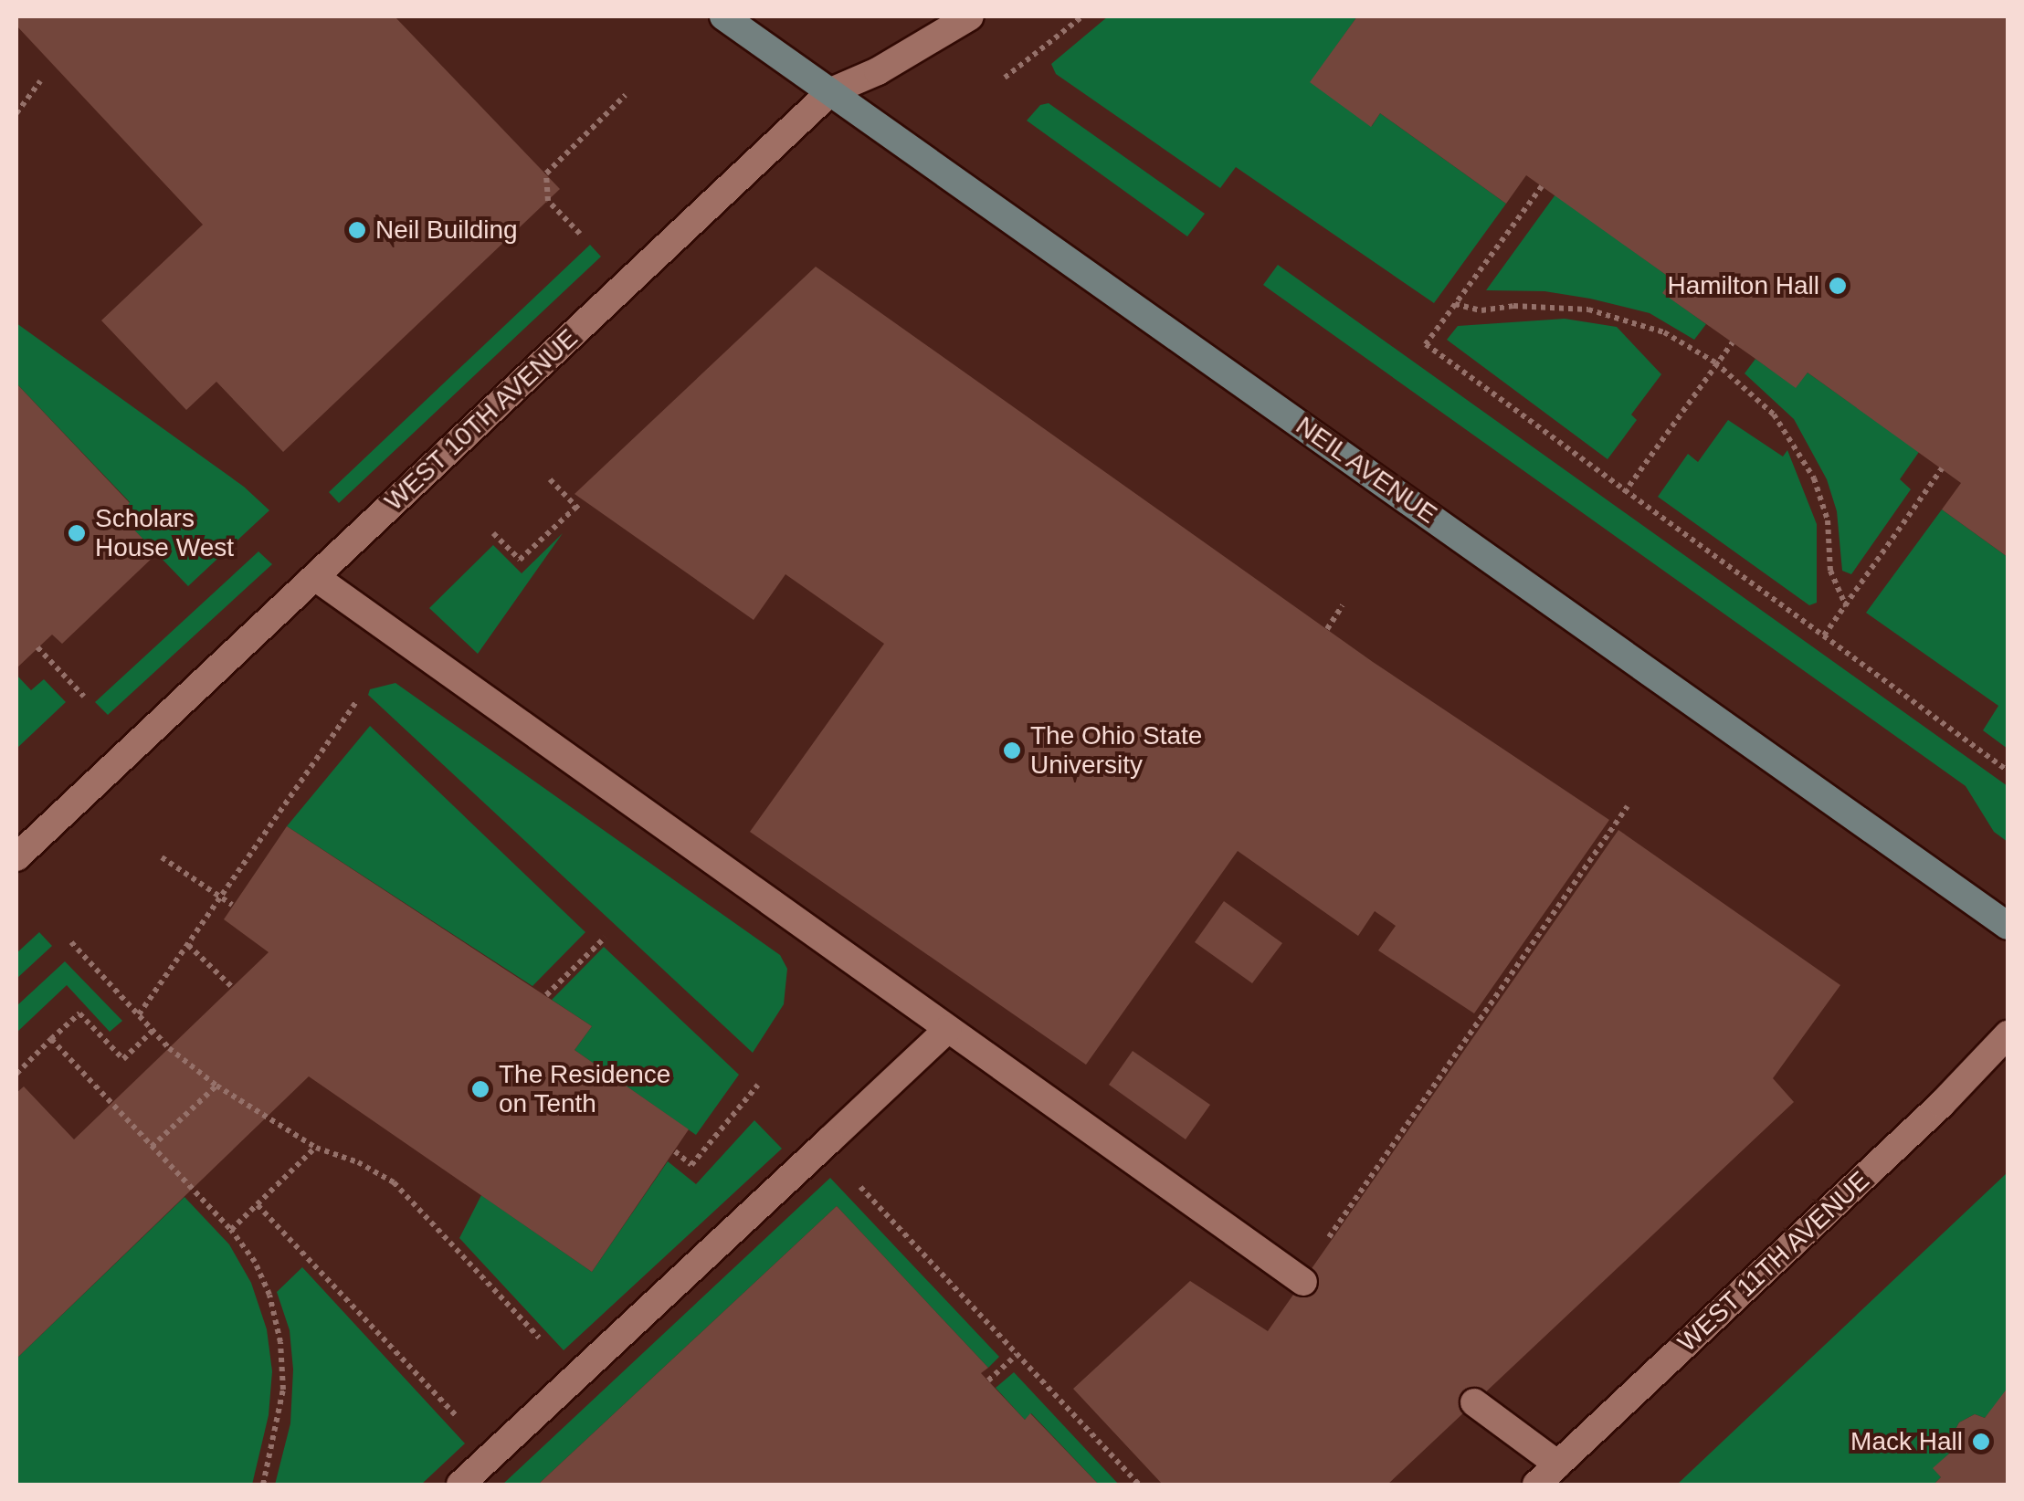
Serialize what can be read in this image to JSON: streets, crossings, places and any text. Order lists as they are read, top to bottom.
{
  "streets": {
    "street": ["WEST 10TH AVENUE", "NEIL AVENUE", "WEST 11TH AVENUE"]
  },
  "crossings": [
    ["WEST 10TH AVENUE", "NEIL AVENUE"]
  ],
  "places": [
    "Neil Building",
    "Hamilton Hall",
    "Scholars House West",
    "The Ohio State University",
    "The Residence on Tenth",
    "Mack Hall"
  ]
}
